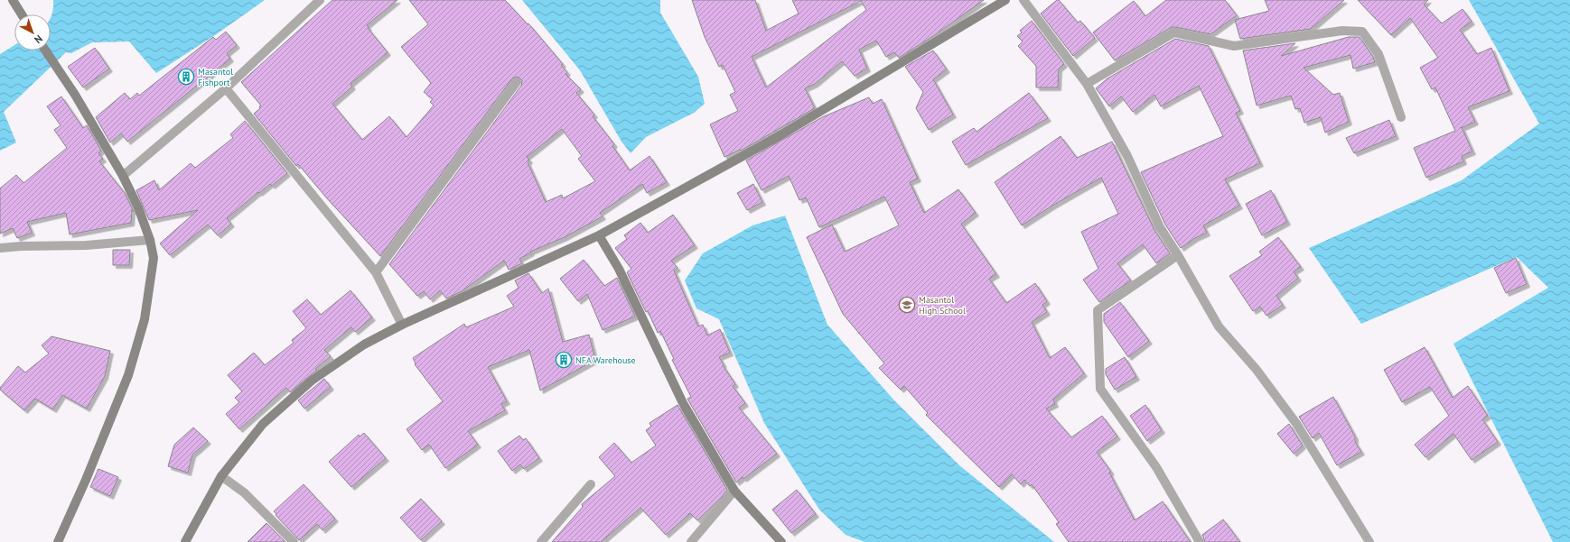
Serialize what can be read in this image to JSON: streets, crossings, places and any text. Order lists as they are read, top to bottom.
{
  "places": {
    "building": ["Masantol Fishport", "NFA Warehouse"],
    "school or university": ["Masantol High School"]
  },
  "north": "bottom right"
}
